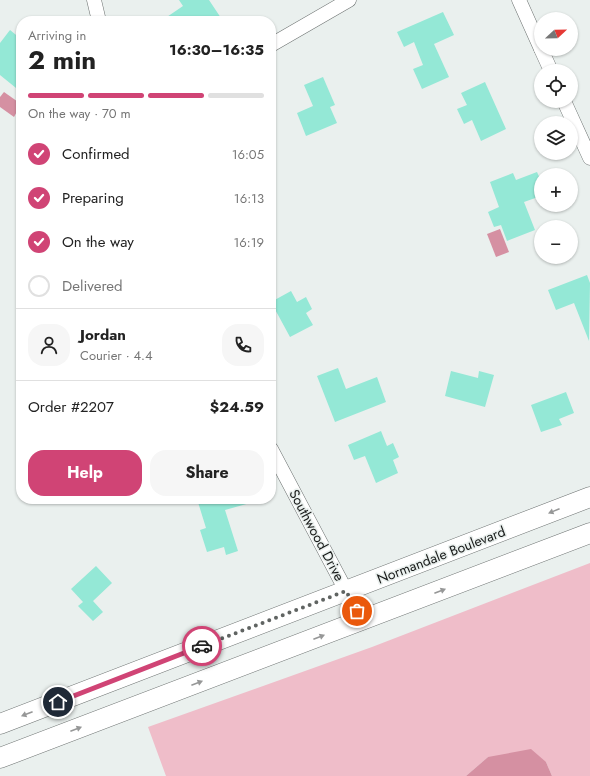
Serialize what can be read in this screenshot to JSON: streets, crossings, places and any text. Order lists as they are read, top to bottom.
{
  "streets": {
    "main road": ["Normandale Boulevard"],
    "street": ["Southwood Drive"]
  },
  "crossings": [
    ["Southwood Drive", "Normandale Boulevard"]
  ],
  "north": "right",
  "page": {
    "map_buttons": ["+", "−"],
    "heading": ["2 min", "Arriving in", "16:30–16:35"],
    "panel": [
      "Jordan",
      "Courier · 4.4",
      "Order #2207",
      "$24.59"
    ],
    "bar": "On the way · 70 m",
    "list": [
      ["Confirmed", "16:05"],
      ["Preparing", "16:13"],
      ["On the way", "16:19"],
      "Delivered"
    ],
    "buttons": ["Help", "Share"]
  }
}
